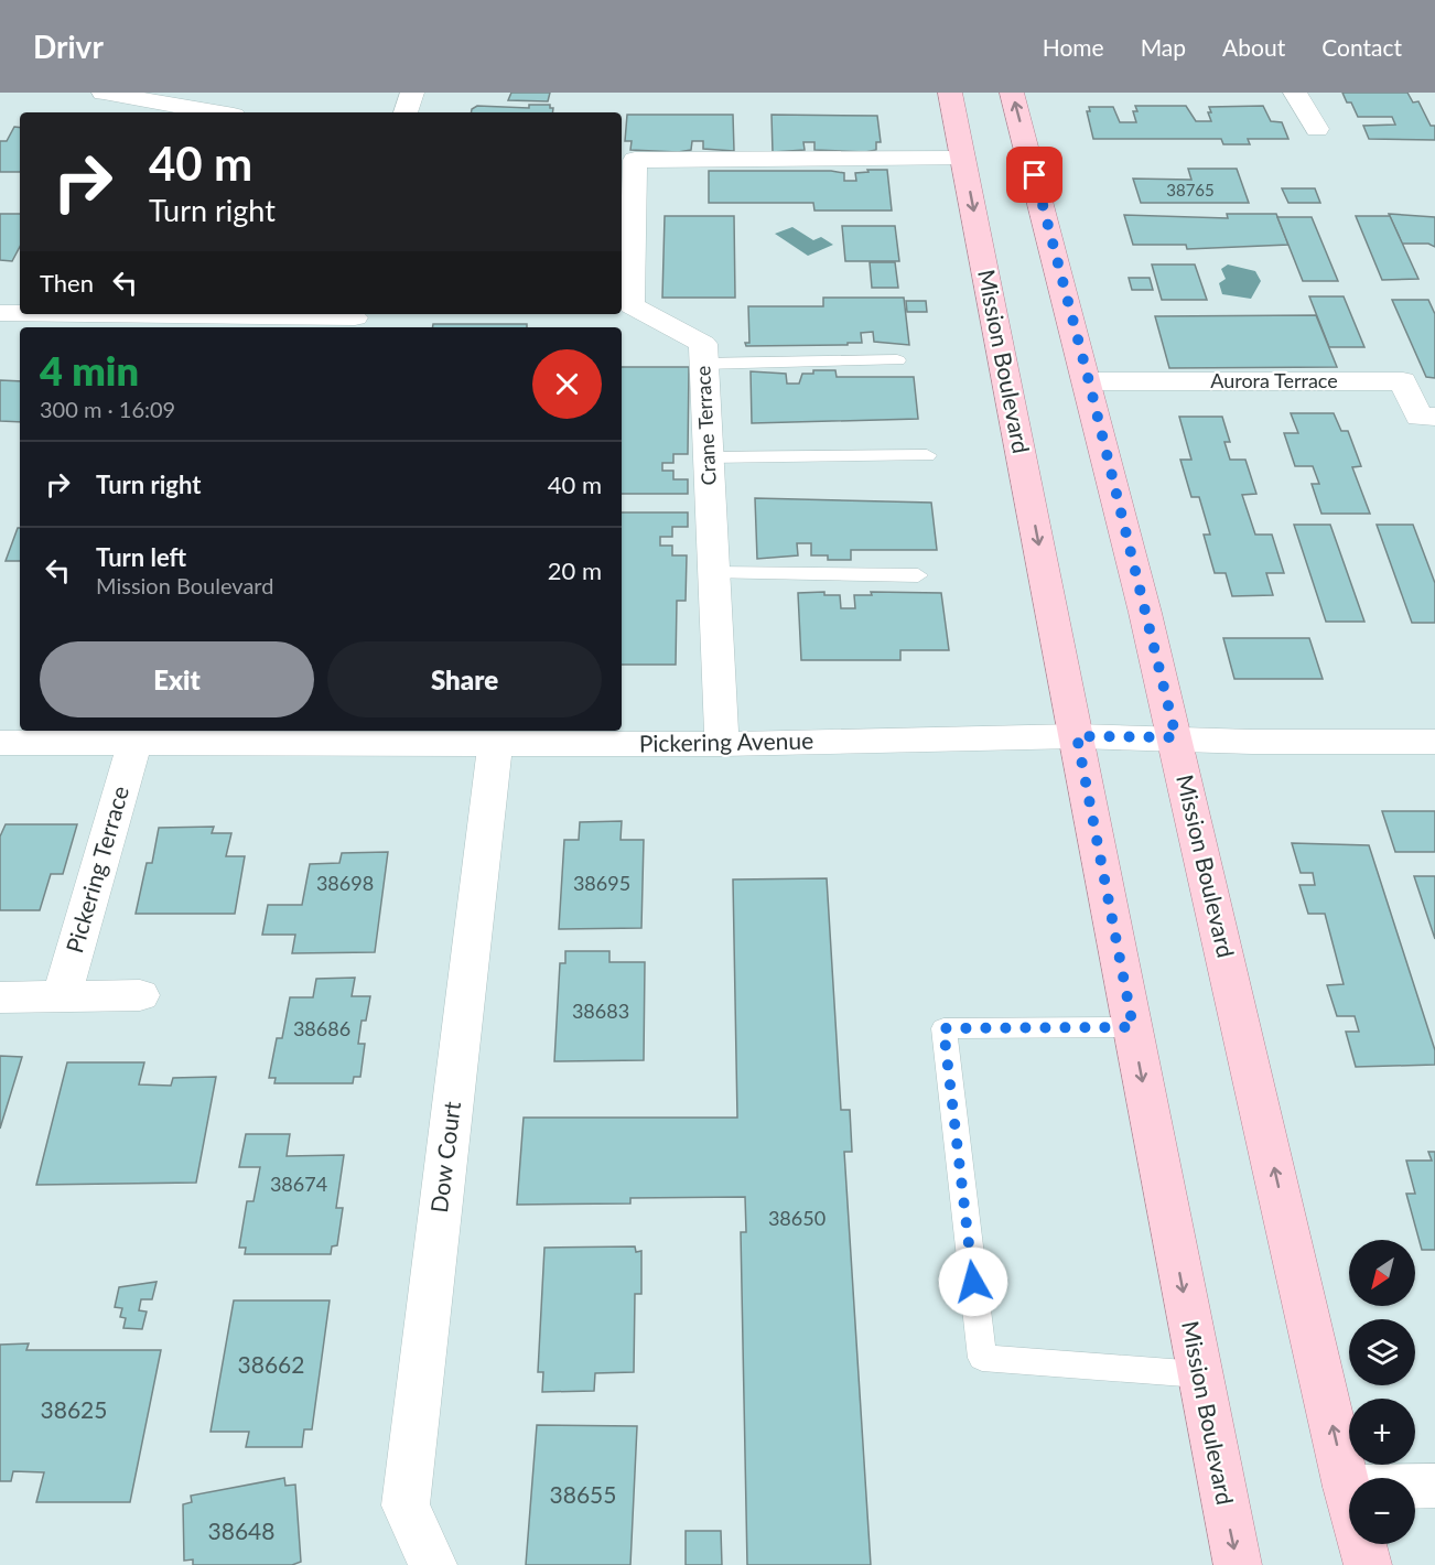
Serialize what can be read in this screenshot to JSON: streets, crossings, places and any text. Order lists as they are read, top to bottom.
{
  "streets": {
    "main road": ["Mission Boulevard"],
    "street": [
      "Aurora Terrace",
      "Crane Terrace",
      "Pickering Avenue",
      "Pickering Terrace",
      "Dow Court"
    ]
  },
  "crossings": [
    ["Mission Boulevard", "Aurora Terrace"],
    ["Mission Boulevard", "Crane Terrace"],
    ["Mission Boulevard", "Pickering Avenue"],
    ["Crane Terrace", "Pickering Avenue"],
    ["Pickering Avenue", "Pickering Terrace"],
    ["Pickering Avenue", "Dow Court"]
  ],
  "house_numbers": [
    "38765",
    "38698",
    "38695",
    "38683",
    "38686",
    "38674",
    "38650",
    "38662",
    "38625",
    "38655",
    "38648"
  ],
  "north": "bottom left",
  "page": {
    "header": "Drivr",
    "nav": [
      "Home",
      "Map",
      "About",
      "Contact"
    ],
    "turn": ["40 m", "Turn right"],
    "then": "Then",
    "heading": ["4 min", "300 m · 16:09"],
    "list": [
      {
        "name": "Turn right",
        "value": "40 m"
      },
      {
        "name": "Turn left",
        "note": "Mission Boulevard",
        "value": "20 m"
      }
    ],
    "buttons": ["Exit", "Share"],
    "map_buttons": ["+", "−"]
  }
}
